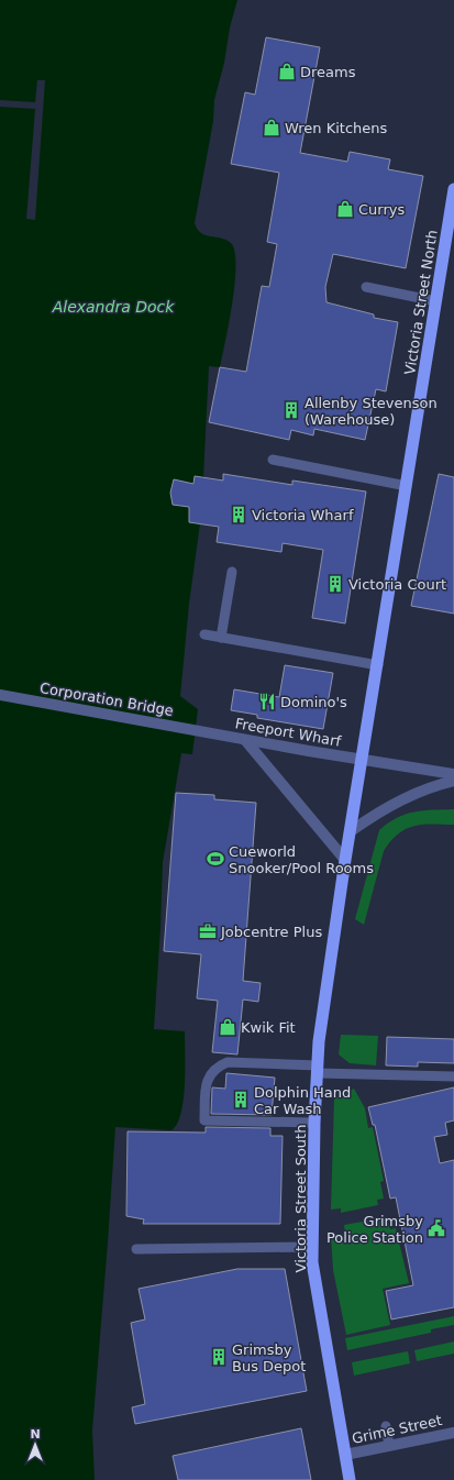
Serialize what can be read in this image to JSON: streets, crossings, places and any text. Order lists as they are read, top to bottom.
{
  "streets": {
    "highway": ["Victoria Street North", "Victoria Street South"],
    "street": ["Corporation Bridge", "Freeport Wharf", "Grime Street"]
  },
  "crossings": [
    ["Victoria Street North", "Freeport Wharf"],
    ["Victoria Street North", "Victoria Street South"],
    ["Corporation Bridge", "Freeport Wharf"],
    ["Freeport Wharf", "Victoria Street South"],
    ["Victoria Street South", "Grime Street"]
  ],
  "water": ["Alexandra Dock"],
  "places": {
    "shop": [
      "Dreams",
      "Wren Kitchens",
      "Currys",
      "Kwik Fit"
    ],
    "building": [
      "Allenby Stevenson (Warehouse)",
      "Victoria Wharf",
      "Victoria Court",
      "Dolphin Hand Car Wash",
      "Grimsby Bus Depot"
    ],
    "restaurant": ["Domino's"],
    "sports": ["Cueworld Snooker/Pool Rooms"],
    "office": ["Jobcentre Plus"],
    "public building": ["Grimsby Police Station"]
  },
  "north": "top"
}
